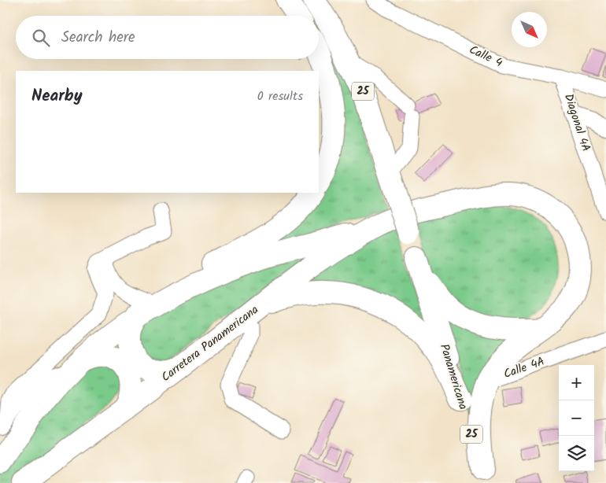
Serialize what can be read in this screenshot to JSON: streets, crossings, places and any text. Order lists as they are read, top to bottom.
{
  "streets": {
    "highway": ["25", "Carretera Panamericana", "Panamericana"],
    "street": ["Calle 4", "Diagonal 4A", "Calle 4A"]
  },
  "crossings": [
    ["Calle 4", "Diagonal 4A"],
    ["25", "Panamericana"],
    ["Carretera Panamericana", "Panamericana"],
    ["Calle 4A", "Panamericana"]
  ],
  "north": "bottom right",
  "page": {
    "search": "Search here",
    "heading": ["Nearby", "0 results"],
    "map_buttons": ["+", "−"]
  }
}
